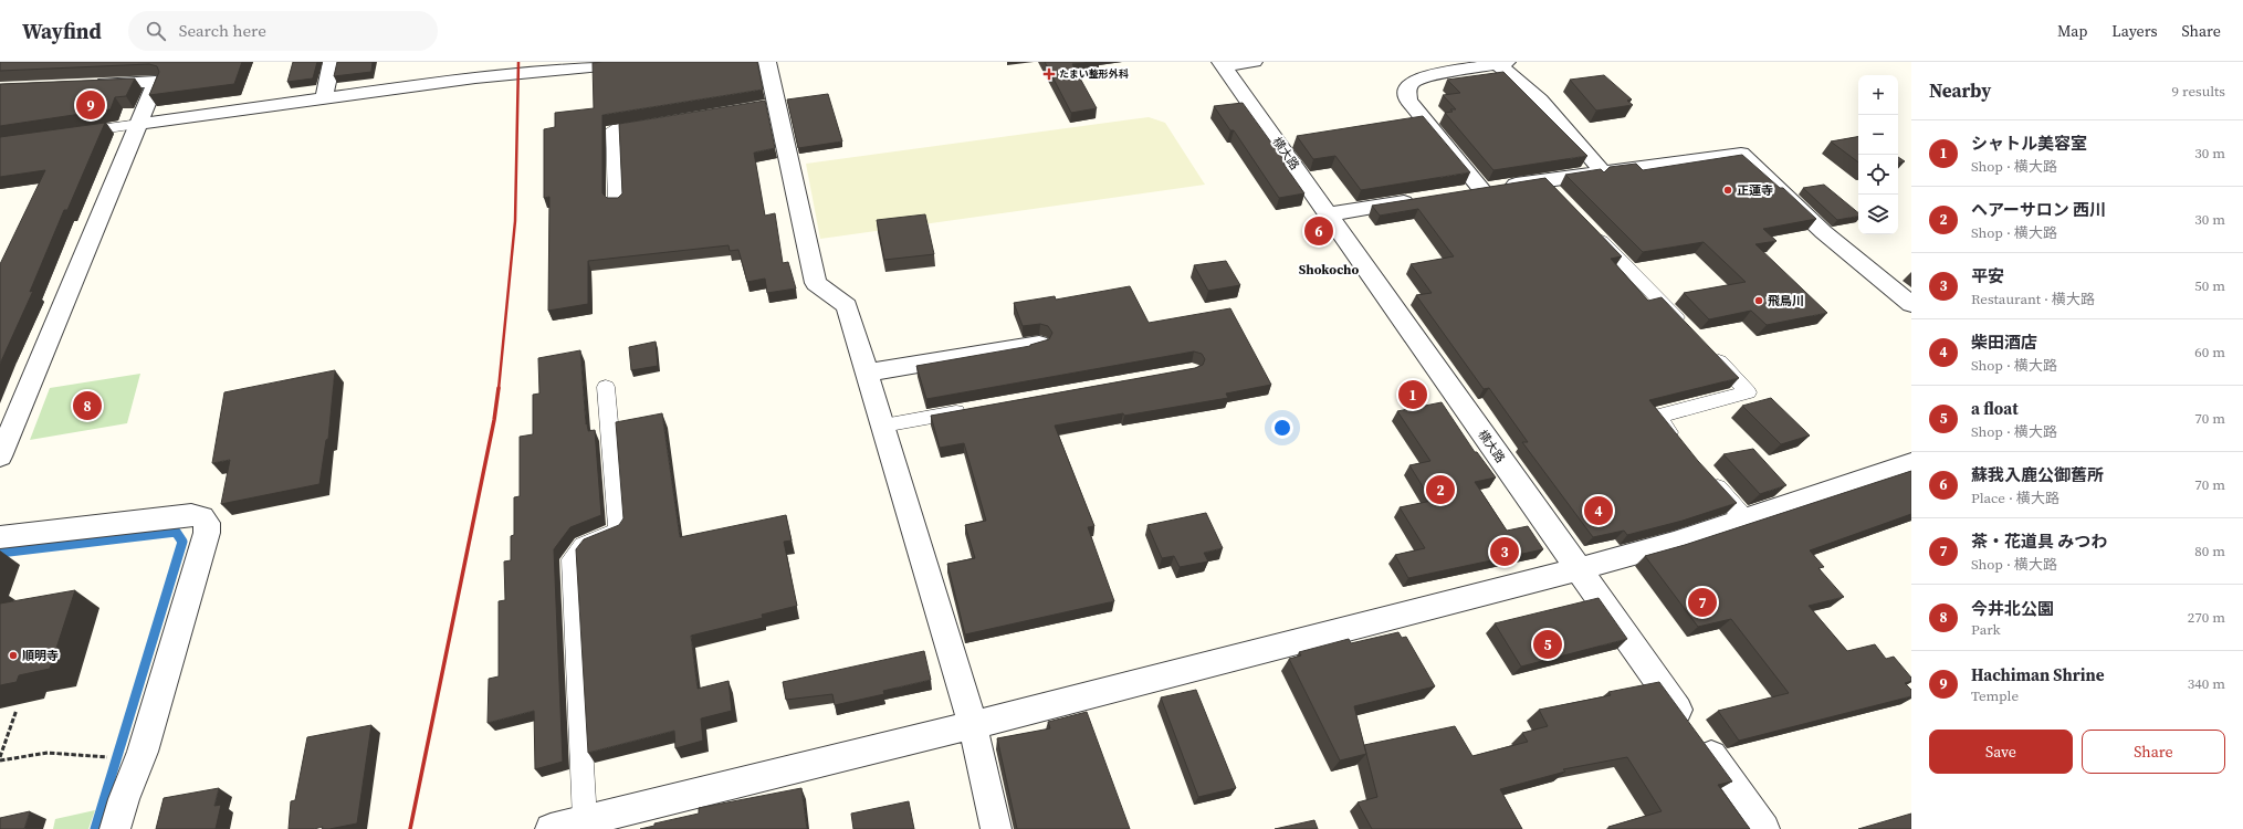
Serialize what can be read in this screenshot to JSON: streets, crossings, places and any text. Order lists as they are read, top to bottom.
{
  "streets": {
    "street": ["横大路"]
  },
  "districts": ["Shokocho"],
  "places": {
    "health": ["たまい整形外科"],
    "other": ["正蓮寺", "飛鳥川", "順明寺"]
  },
  "page": {
    "header": "Wayfind",
    "search": "Search here",
    "nav": ["Map", "Layers", "Share"],
    "heading": ["Nearby", "9 results"],
    "map_buttons": ["+", "−"],
    "pins": [
      "9",
      "6",
      "1",
      "8",
      "2",
      "4",
      "3",
      "7",
      "5"
    ],
    "list": [
      {
        "mark": "1",
        "name": "シャトル美容室",
        "note": "Shop · 横大路",
        "value": "30 m"
      },
      {
        "mark": "2",
        "name": "ヘアーサロン 西川",
        "note": "Shop · 横大路",
        "value": "30 m"
      },
      {
        "mark": "3",
        "name": "平安",
        "note": "Restaurant · 横大路",
        "value": "50 m"
      },
      {
        "mark": "4",
        "name": "柴田酒店",
        "note": "Shop · 横大路",
        "value": "60 m"
      },
      {
        "mark": "5",
        "name": "a float",
        "note": "Shop · 横大路",
        "value": "70 m"
      },
      {
        "mark": "6",
        "name": "蘇我入鹿公御舊所",
        "note": "Place · 横大路",
        "value": "70 m"
      },
      {
        "mark": "7",
        "name": "茶・花道具 みつわ",
        "note": "Shop · 横大路",
        "value": "80 m"
      },
      {
        "mark": "8",
        "name": "今井北公園",
        "note": "Park",
        "value": "270 m"
      },
      {
        "mark": "9",
        "name": "Hachiman Shrine",
        "note": "Temple",
        "value": "340 m"
      }
    ],
    "buttons": ["Save", "Share"]
  }
}
